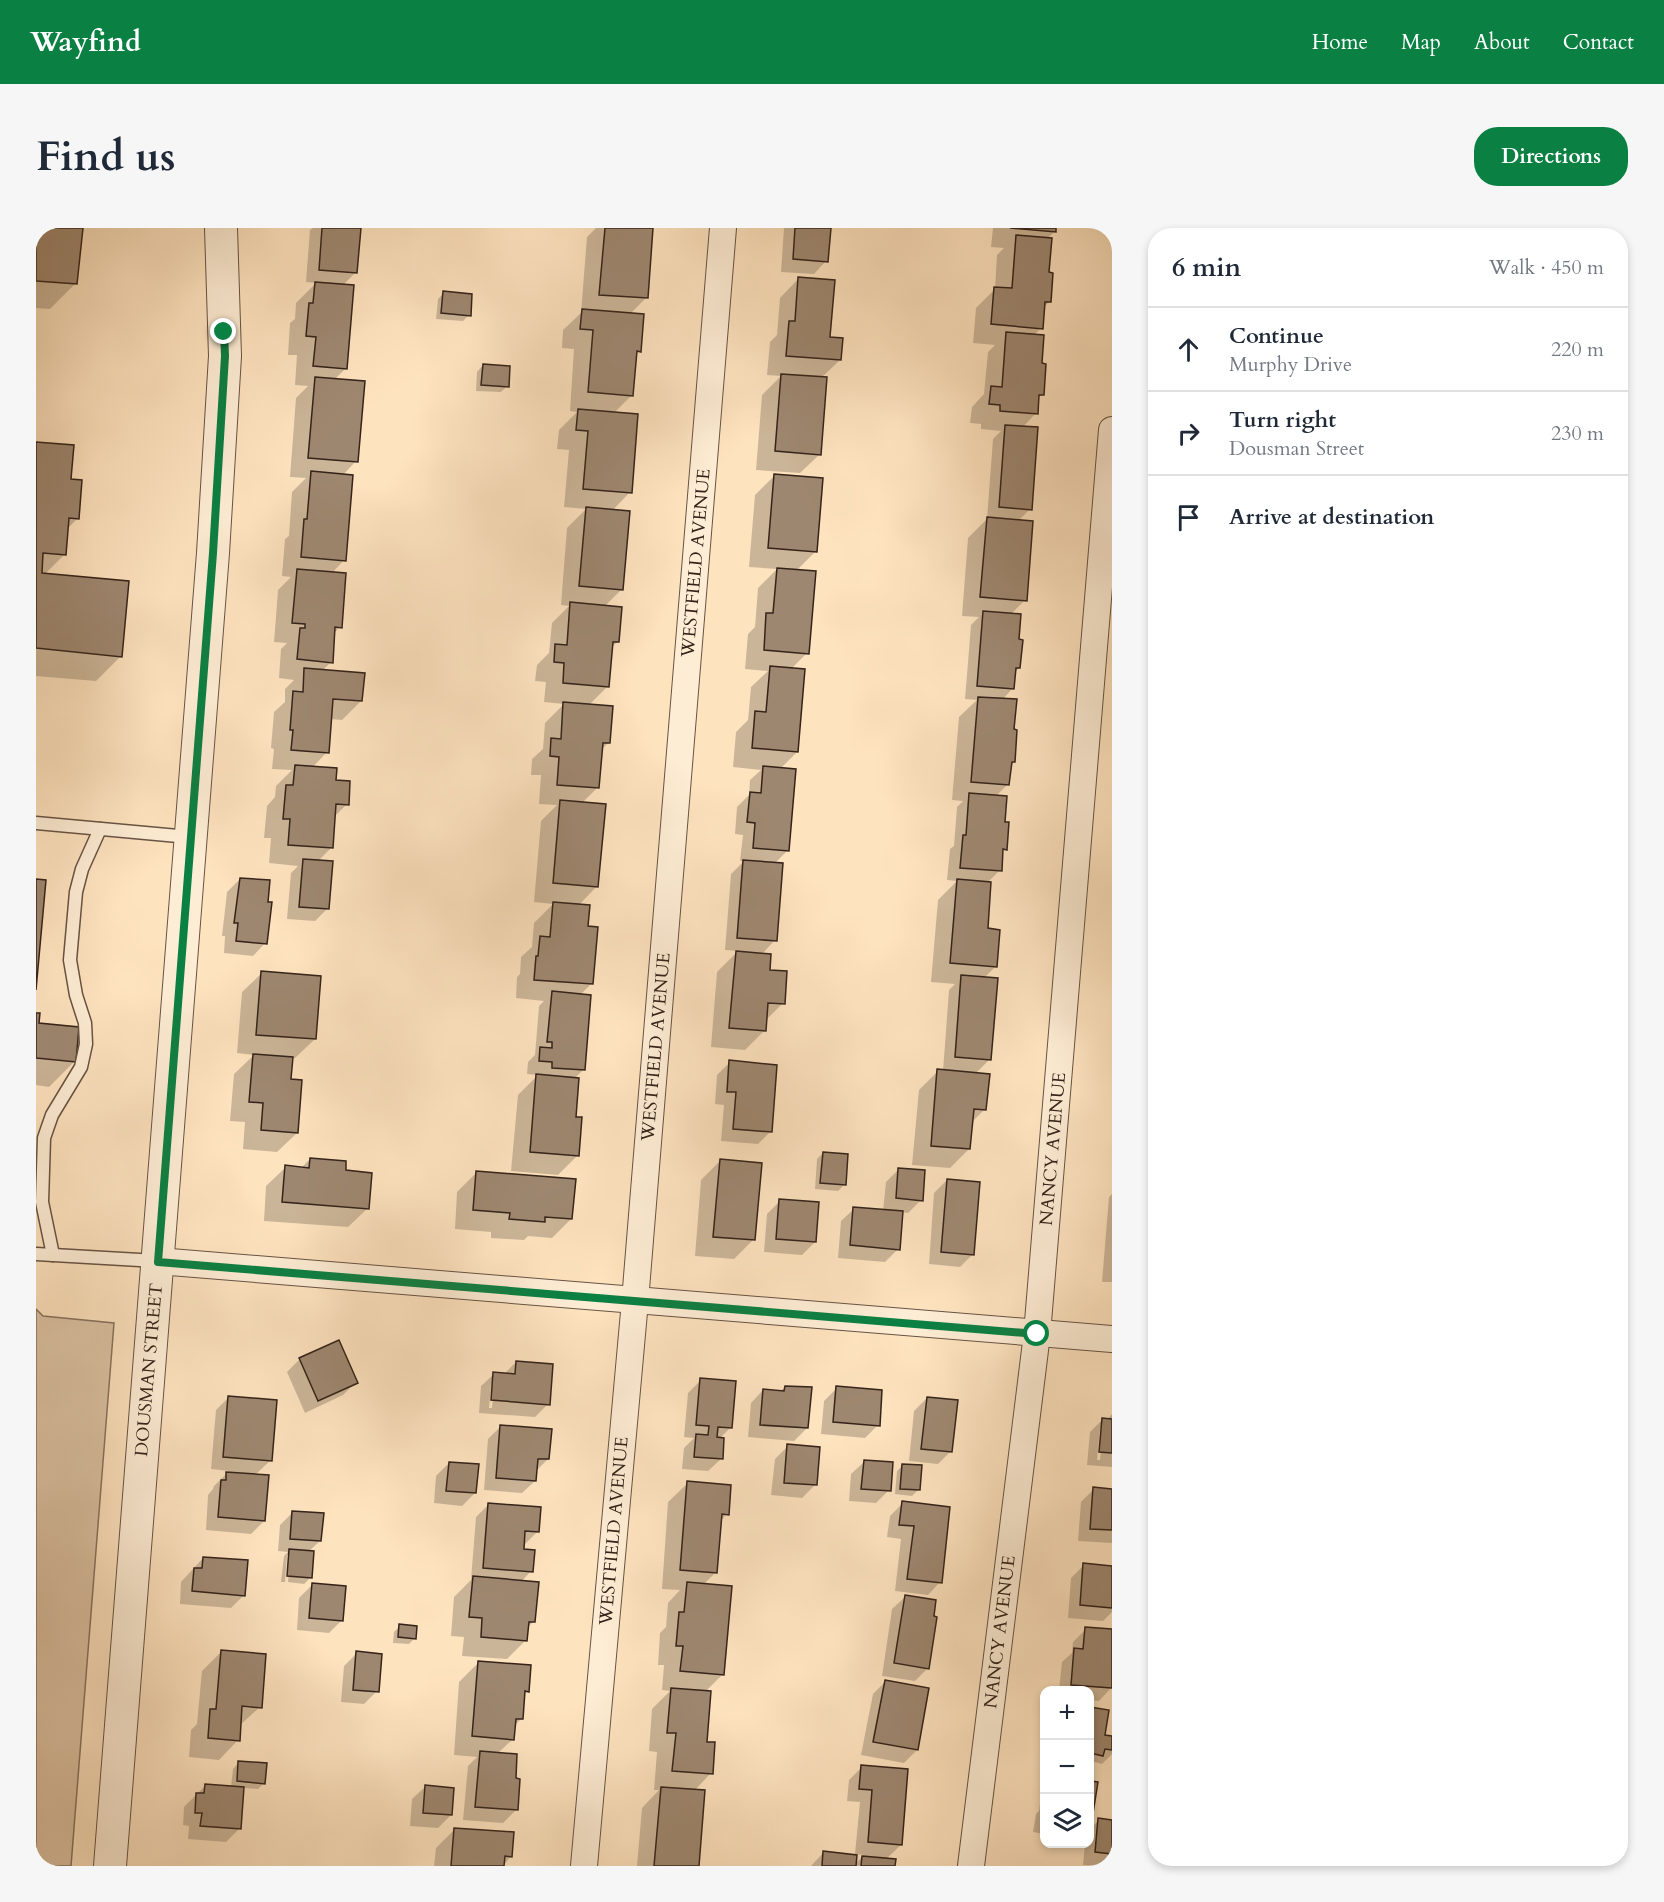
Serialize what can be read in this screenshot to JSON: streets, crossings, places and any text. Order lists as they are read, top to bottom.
{
  "streets": {
    "street": ["WESTFIELD AVENUE", "NANCY AVENUE", "DOUSMAN STREET"]
  },
  "page": {
    "header": "Wayfind",
    "nav": [
      "Home",
      "Map",
      "About",
      "Contact"
    ],
    "buttons": "Directions",
    "title": "Find us",
    "heading": ["6 min", "Walk · 450 m"],
    "list": [
      ["Continue", "Murphy Drive", "220 m"],
      ["Turn right", "Dousman Street", "230 m"],
      "Arrive at destination"
    ],
    "map_buttons": ["+", "−"]
  }
}
